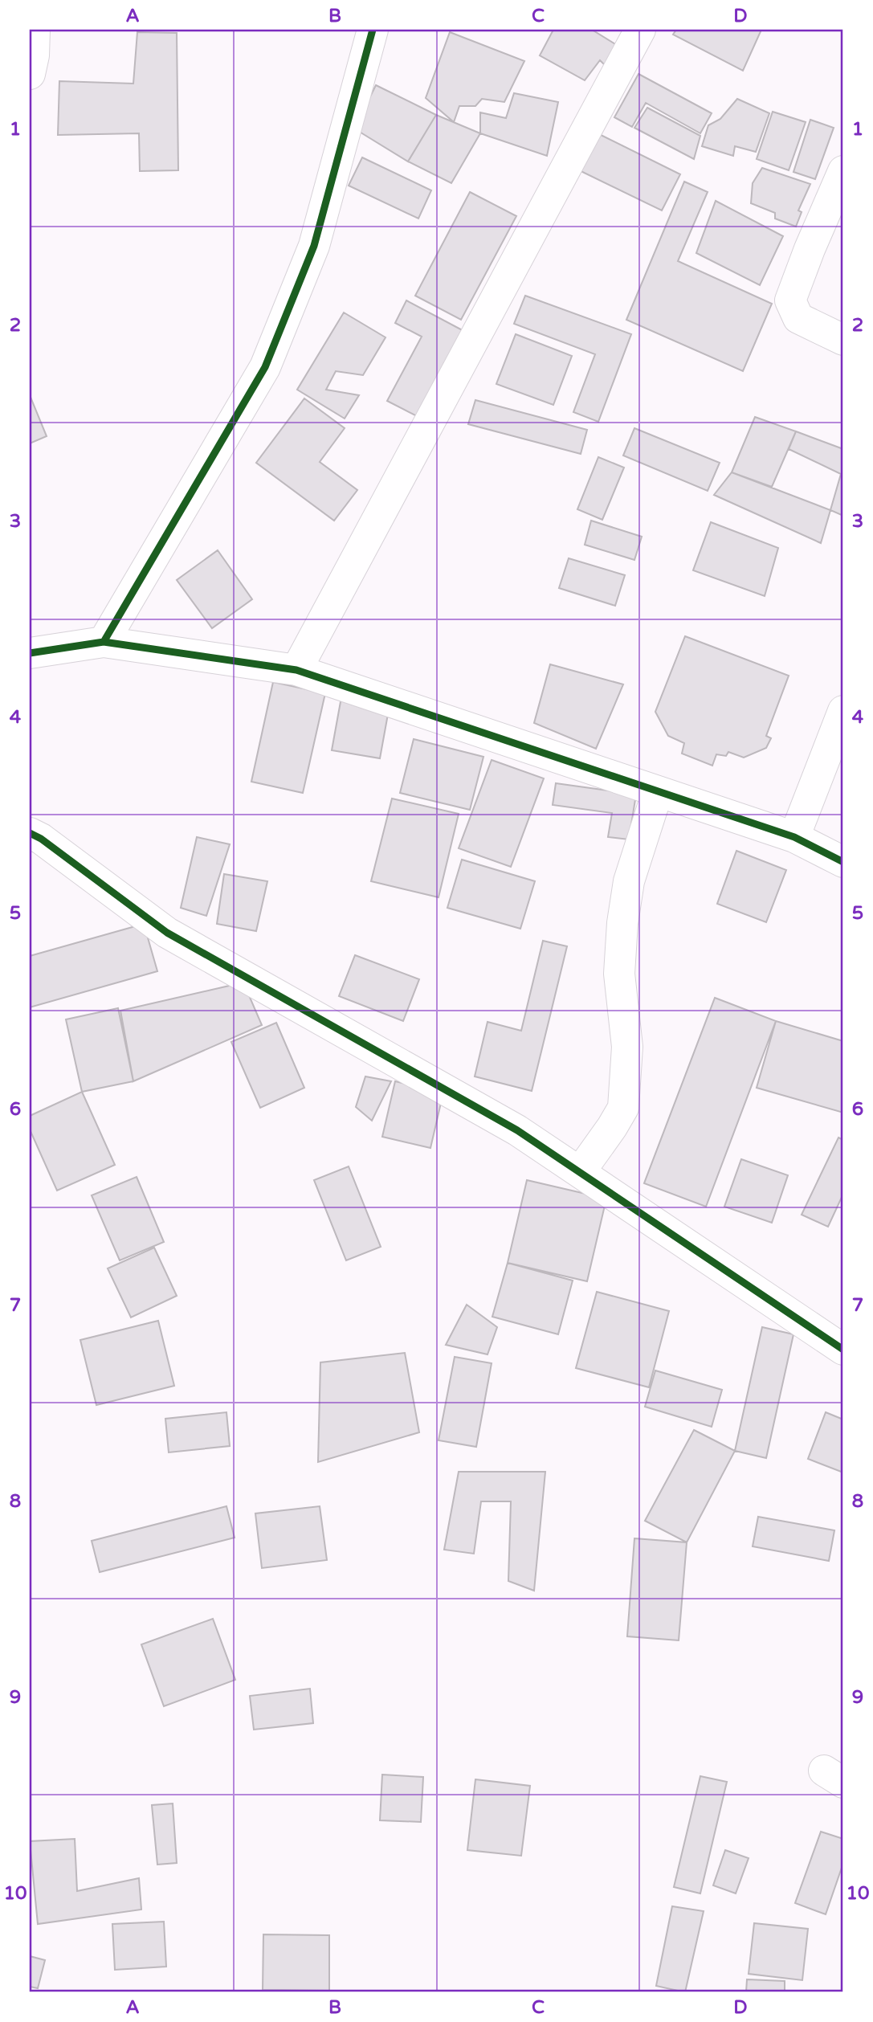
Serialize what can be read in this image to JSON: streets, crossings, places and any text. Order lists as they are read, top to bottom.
{
  "grid": {
    "columns": [
      "A",
      "B",
      "C",
      "D"
    ],
    "rows": [
      "1",
      "2",
      "3",
      "4",
      "5",
      "6",
      "7",
      "8",
      "9",
      "10"
    ]
  }
}
